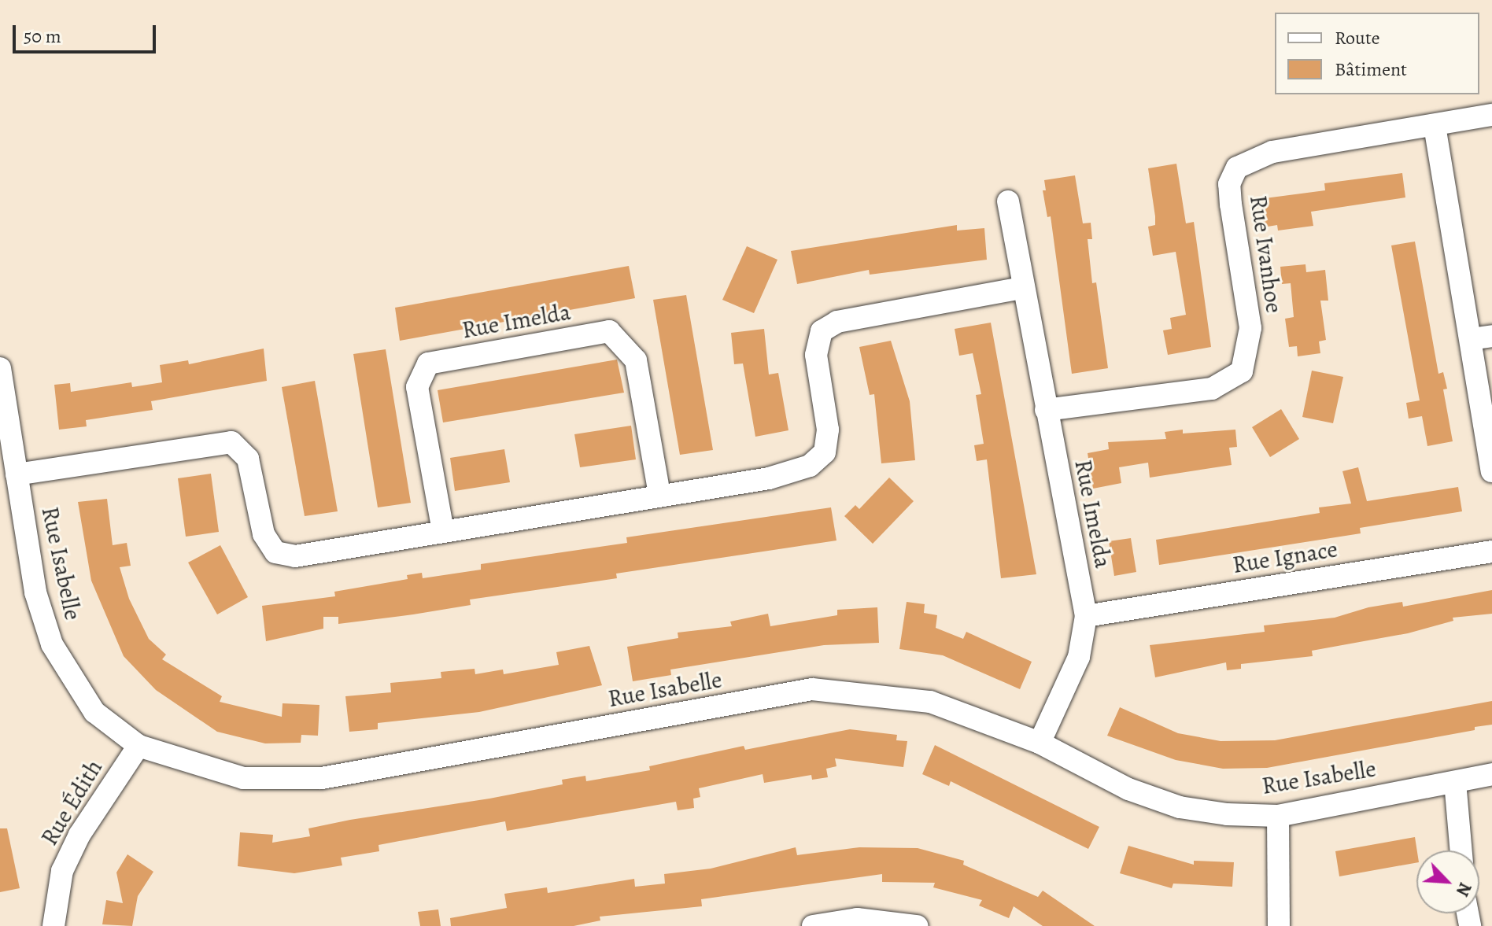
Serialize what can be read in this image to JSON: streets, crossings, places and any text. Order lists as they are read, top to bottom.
{
  "streets": {
    "street": [
      "Rue Ivanhoe",
      "Rue Imelda",
      "Rue Ignace",
      "Rue Isabelle",
      "Rue Édith"
    ]
  },
  "crossings": [
    ["Rue Ivanhoe", "Rue Imelda"],
    ["Rue Imelda", "Rue Ignace"],
    ["Rue Imelda", "Rue Isabelle"],
    ["Rue Isabelle", "Rue Édith"]
  ],
  "legend": ["Route", "Bâtiment"],
  "scale_bar": "50 m",
  "north": "bottom right"
}
